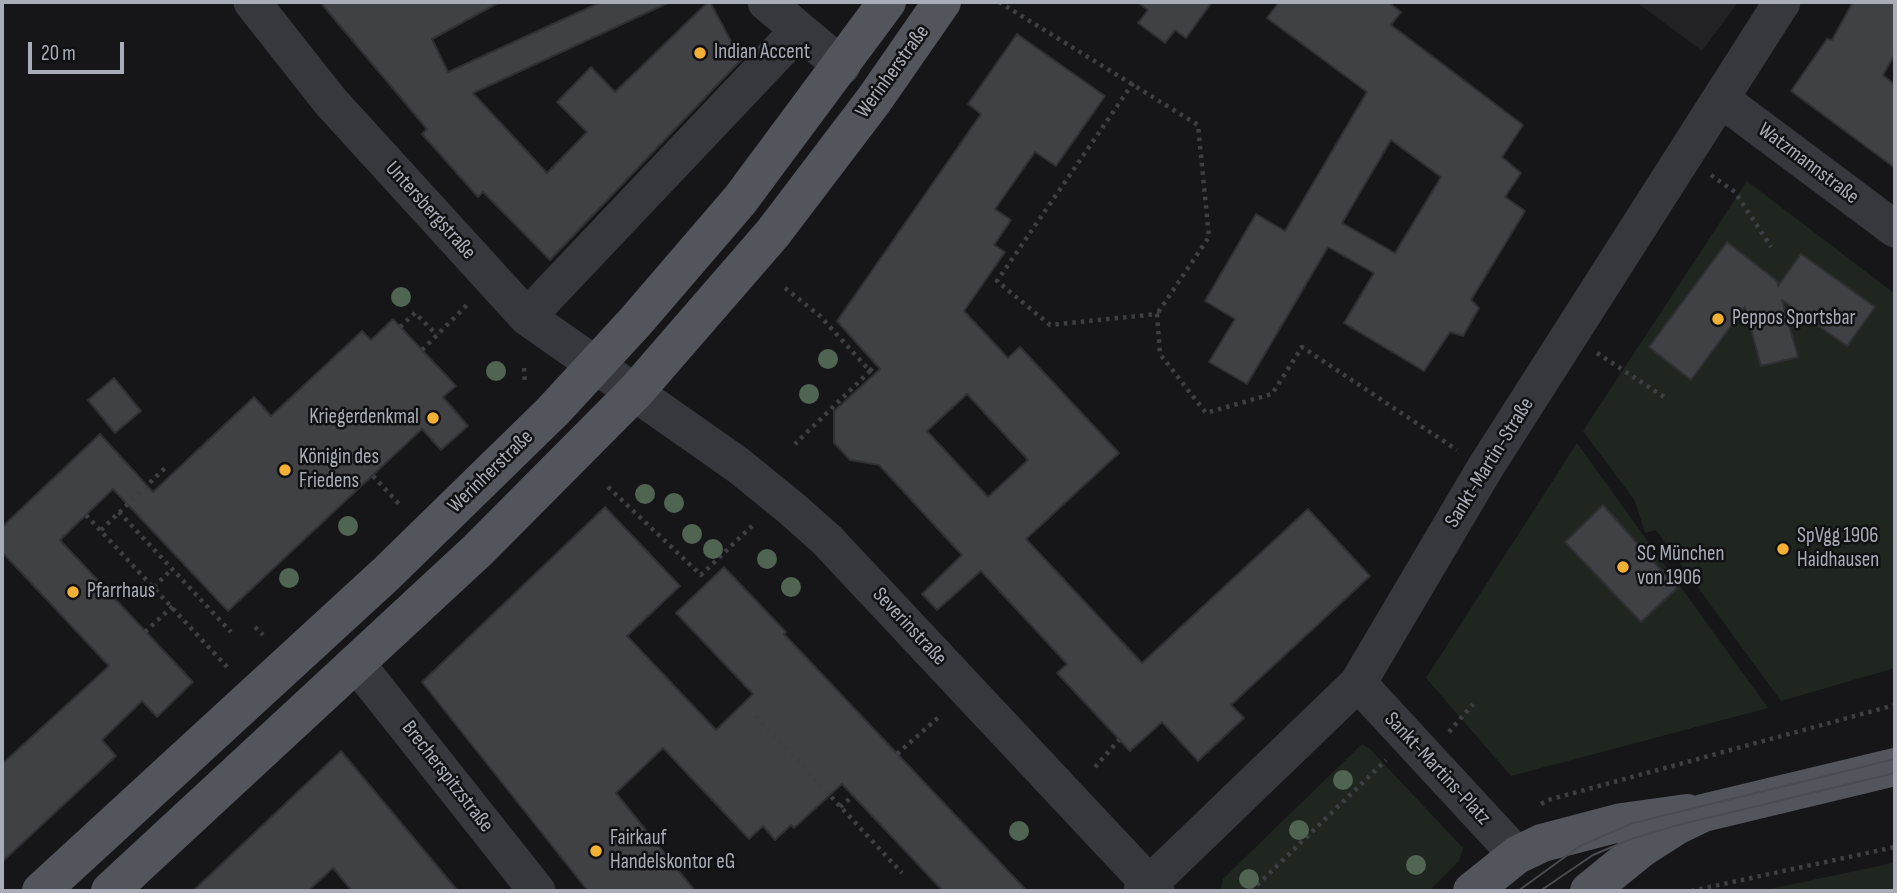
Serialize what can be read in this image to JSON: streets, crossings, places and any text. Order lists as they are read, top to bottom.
{
  "streets": {
    "main road": ["Werinherstraße"],
    "street": [
      "Watzmannstraße",
      "Untersbergstraße",
      "Sankt-Martin-Straße",
      "Severinstraße",
      "Sankt-Martins-Platz",
      "Brecherspitzstraße"
    ]
  },
  "crossings": [
    ["Werinherstraße", "Untersbergstraße"],
    ["Werinherstraße", "Severinstraße"],
    ["Werinherstraße", "Brecherspitzstraße"],
    ["Watzmannstraße", "Sankt-Martin-Straße"],
    ["Untersbergstraße", "Severinstraße"],
    ["Sankt-Martin-Straße", "Severinstraße"],
    ["Sankt-Martin-Straße", "Sankt-Martins-Platz"]
  ],
  "places": [
    "Indian Accent",
    "Peppos Sportsbar",
    "Kriegerdenkmal",
    "Königin des Friedens",
    "SpVgg 1906 Haidhausen",
    "SC München von 1906",
    "Pfarrhaus",
    "Fairkauf Handelskontor eG"
  ],
  "scale_bar": "20 m"
}
